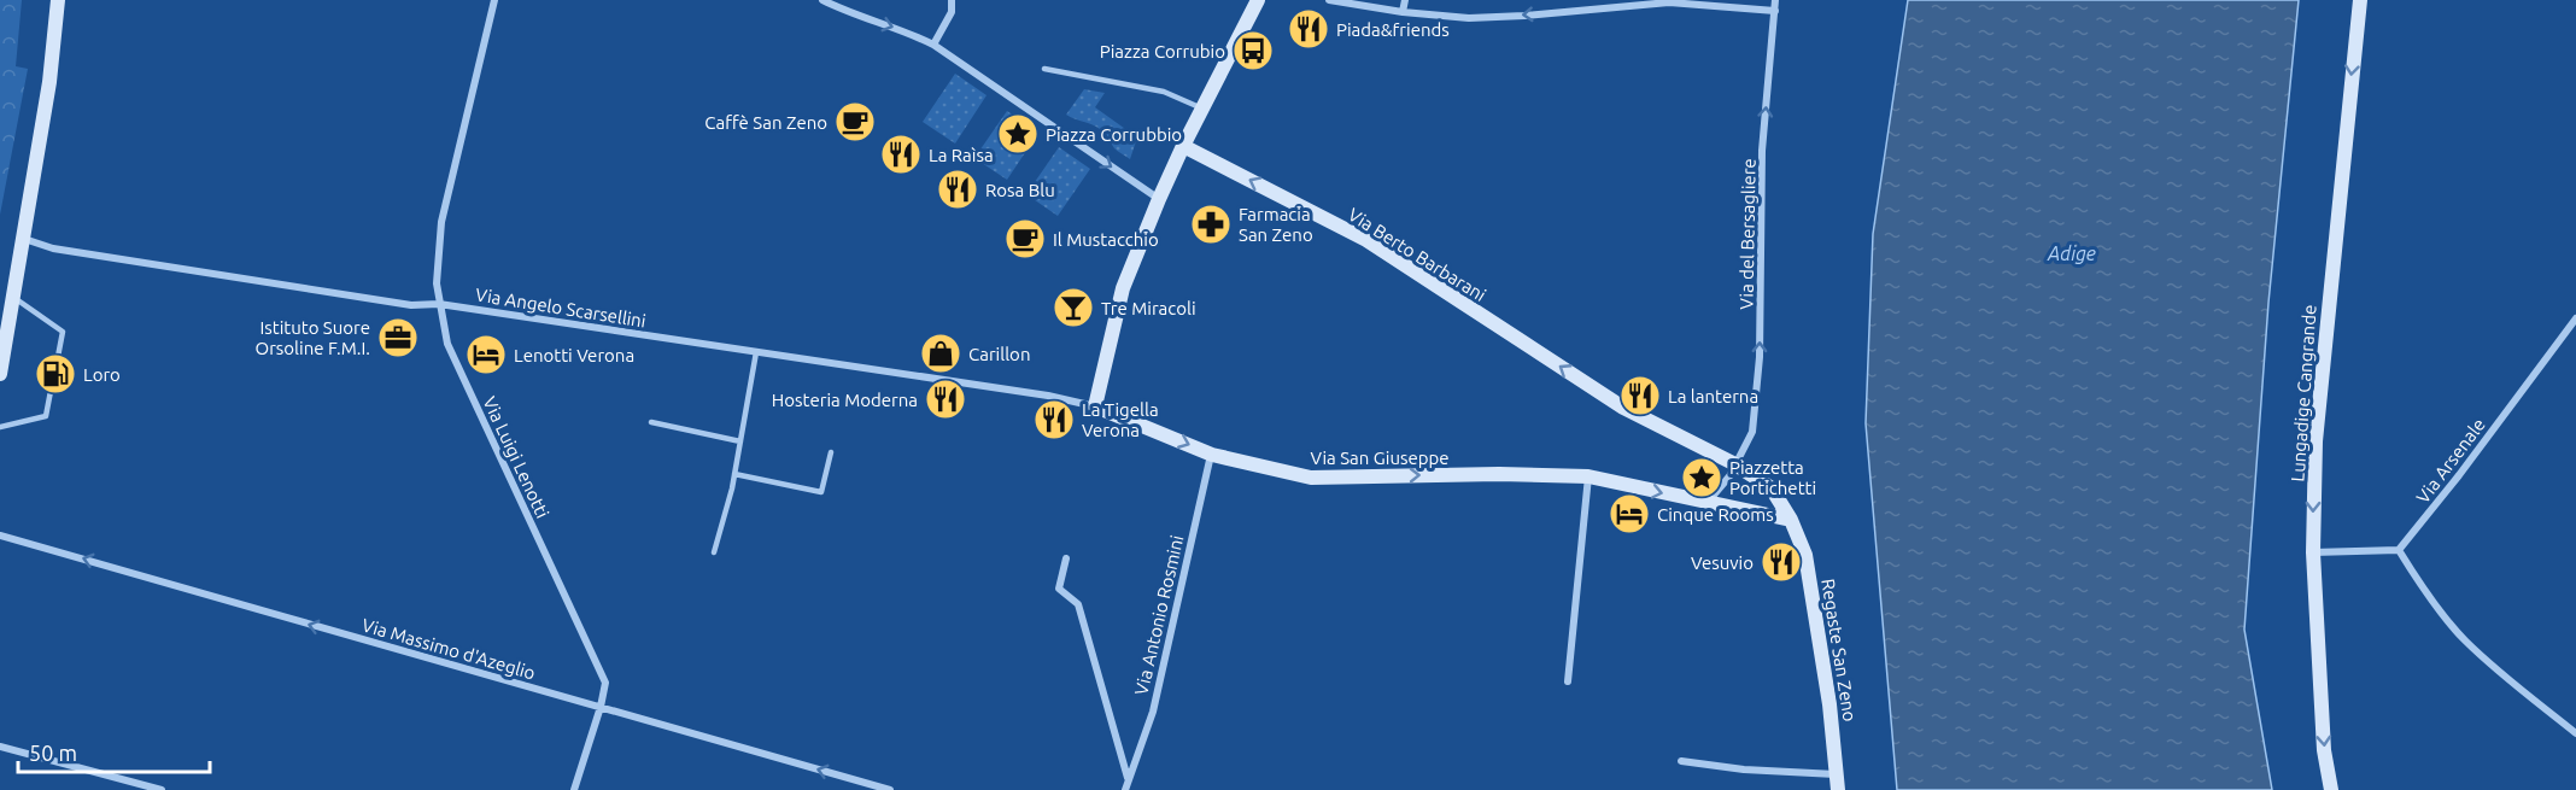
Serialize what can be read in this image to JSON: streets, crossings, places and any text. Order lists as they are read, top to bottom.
{
  "streets": {
    "street": [
      "Via del Bersagliere",
      "Via Berto Barbarani",
      "Via Angelo Scarsellini",
      "Lungadige Cangrande",
      "Via Luigi Lenotti",
      "Via San Giuseppe",
      "Via Arsenale",
      "Via Antonio Rosmini",
      "Via Massimo d'Azeglio",
      "Regaste San Zeno"
    ]
  },
  "crossings": [
    ["Via del Bersagliere", "Via Berto Barbarani"],
    ["Via Angelo Scarsellini", "Via Luigi Lenotti"],
    ["Via Angelo Scarsellini", "Via San Giuseppe"],
    ["Via Luigi Lenotti", "Via Massimo d'Azeglio"],
    ["Via San Giuseppe", "Via Antonio Rosmini"]
  ],
  "one_way": [
    "Via del Bersagliere",
    "Via Berto Barbarani",
    "Lungadige Cangrande",
    "Via San Giuseppe",
    "Via Massimo d'Azeglio"
  ],
  "water": ["Adige"],
  "places": {
    "restaurant": [
      "Piada&friends",
      "La Raìsa",
      "Rosa Blu",
      "La lanterna",
      "Hosteria Moderna",
      "La Tigella Verona",
      "Vesuvio"
    ],
    "bus stop": ["Piazza Corrubio"],
    "cafe": ["Caffè San Zeno", "Il Mustacchio"],
    "place": ["Piazza Corrubbio", "Piazzetta Portichetti"],
    "pharmacy": ["Farmacia San Zeno"],
    "bar": ["Tre Miracoli"],
    "office": ["Istituto Suore Orsoline F.M.I."],
    "shop": ["Carillon"],
    "hotel": ["Lenotti Verona", "Cinque Rooms"],
    "fuel station": ["Loro"]
  },
  "scale_bar": "50 m"
}
